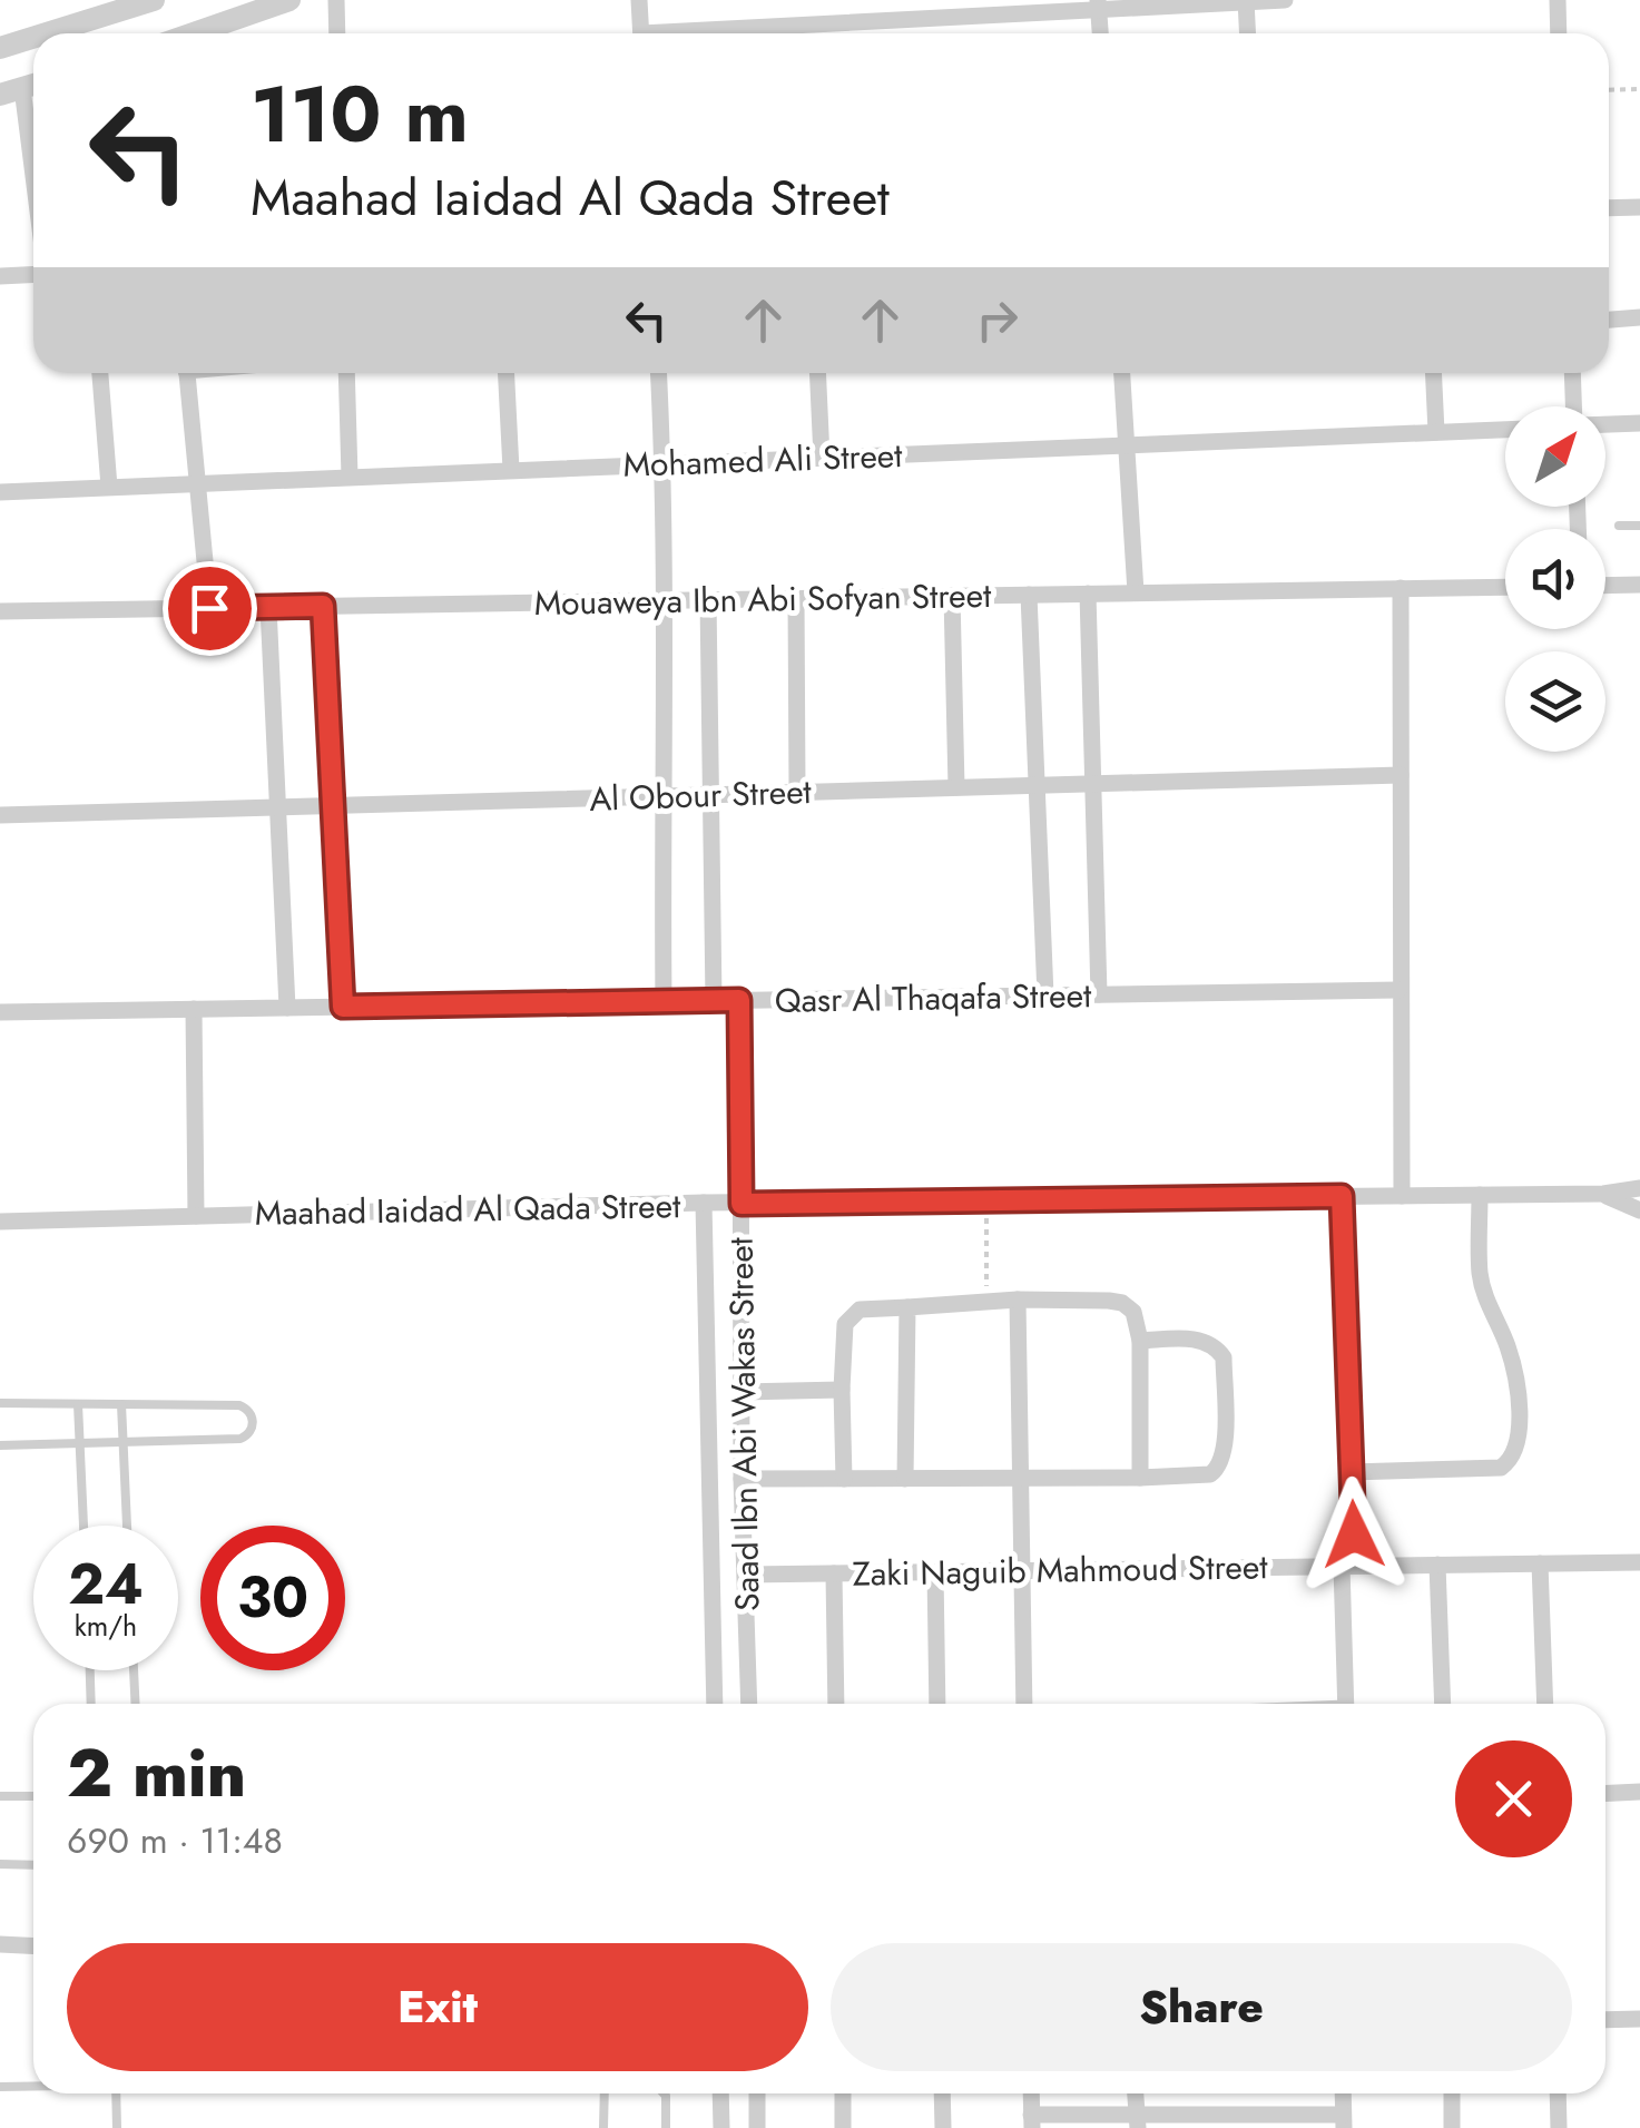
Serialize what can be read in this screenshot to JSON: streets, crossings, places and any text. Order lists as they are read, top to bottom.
{
  "streets": {
    "street": [
      "Mohamed Ali Street",
      "Mouaweya Ibn Abi Sofyan Street",
      "Al Obour Street",
      "Qasr Al Thaqafa Street",
      "Maahad Iaidad Al Qada Street",
      "Saad Ibn Abi Wakas Street",
      "Zaki Naguib Mahmoud Street"
    ]
  },
  "crossings": [
    ["Qasr Al Thaqafa Street", "Saad Ibn Abi Wakas Street"],
    ["Maahad Iaidad Al Qada Street", "Saad Ibn Abi Wakas Street"],
    ["Saad Ibn Abi Wakas Street", "Zaki Naguib Mahmoud Street"]
  ],
  "north": "top right",
  "page": {
    "turn": ["110 m", "Maahad Iaidad Al Qada Street"],
    "speed": "24 km/h",
    "limit": "30",
    "heading": ["2 min", "690 m · 11:48"],
    "buttons": ["Exit", "Share"]
  }
}
